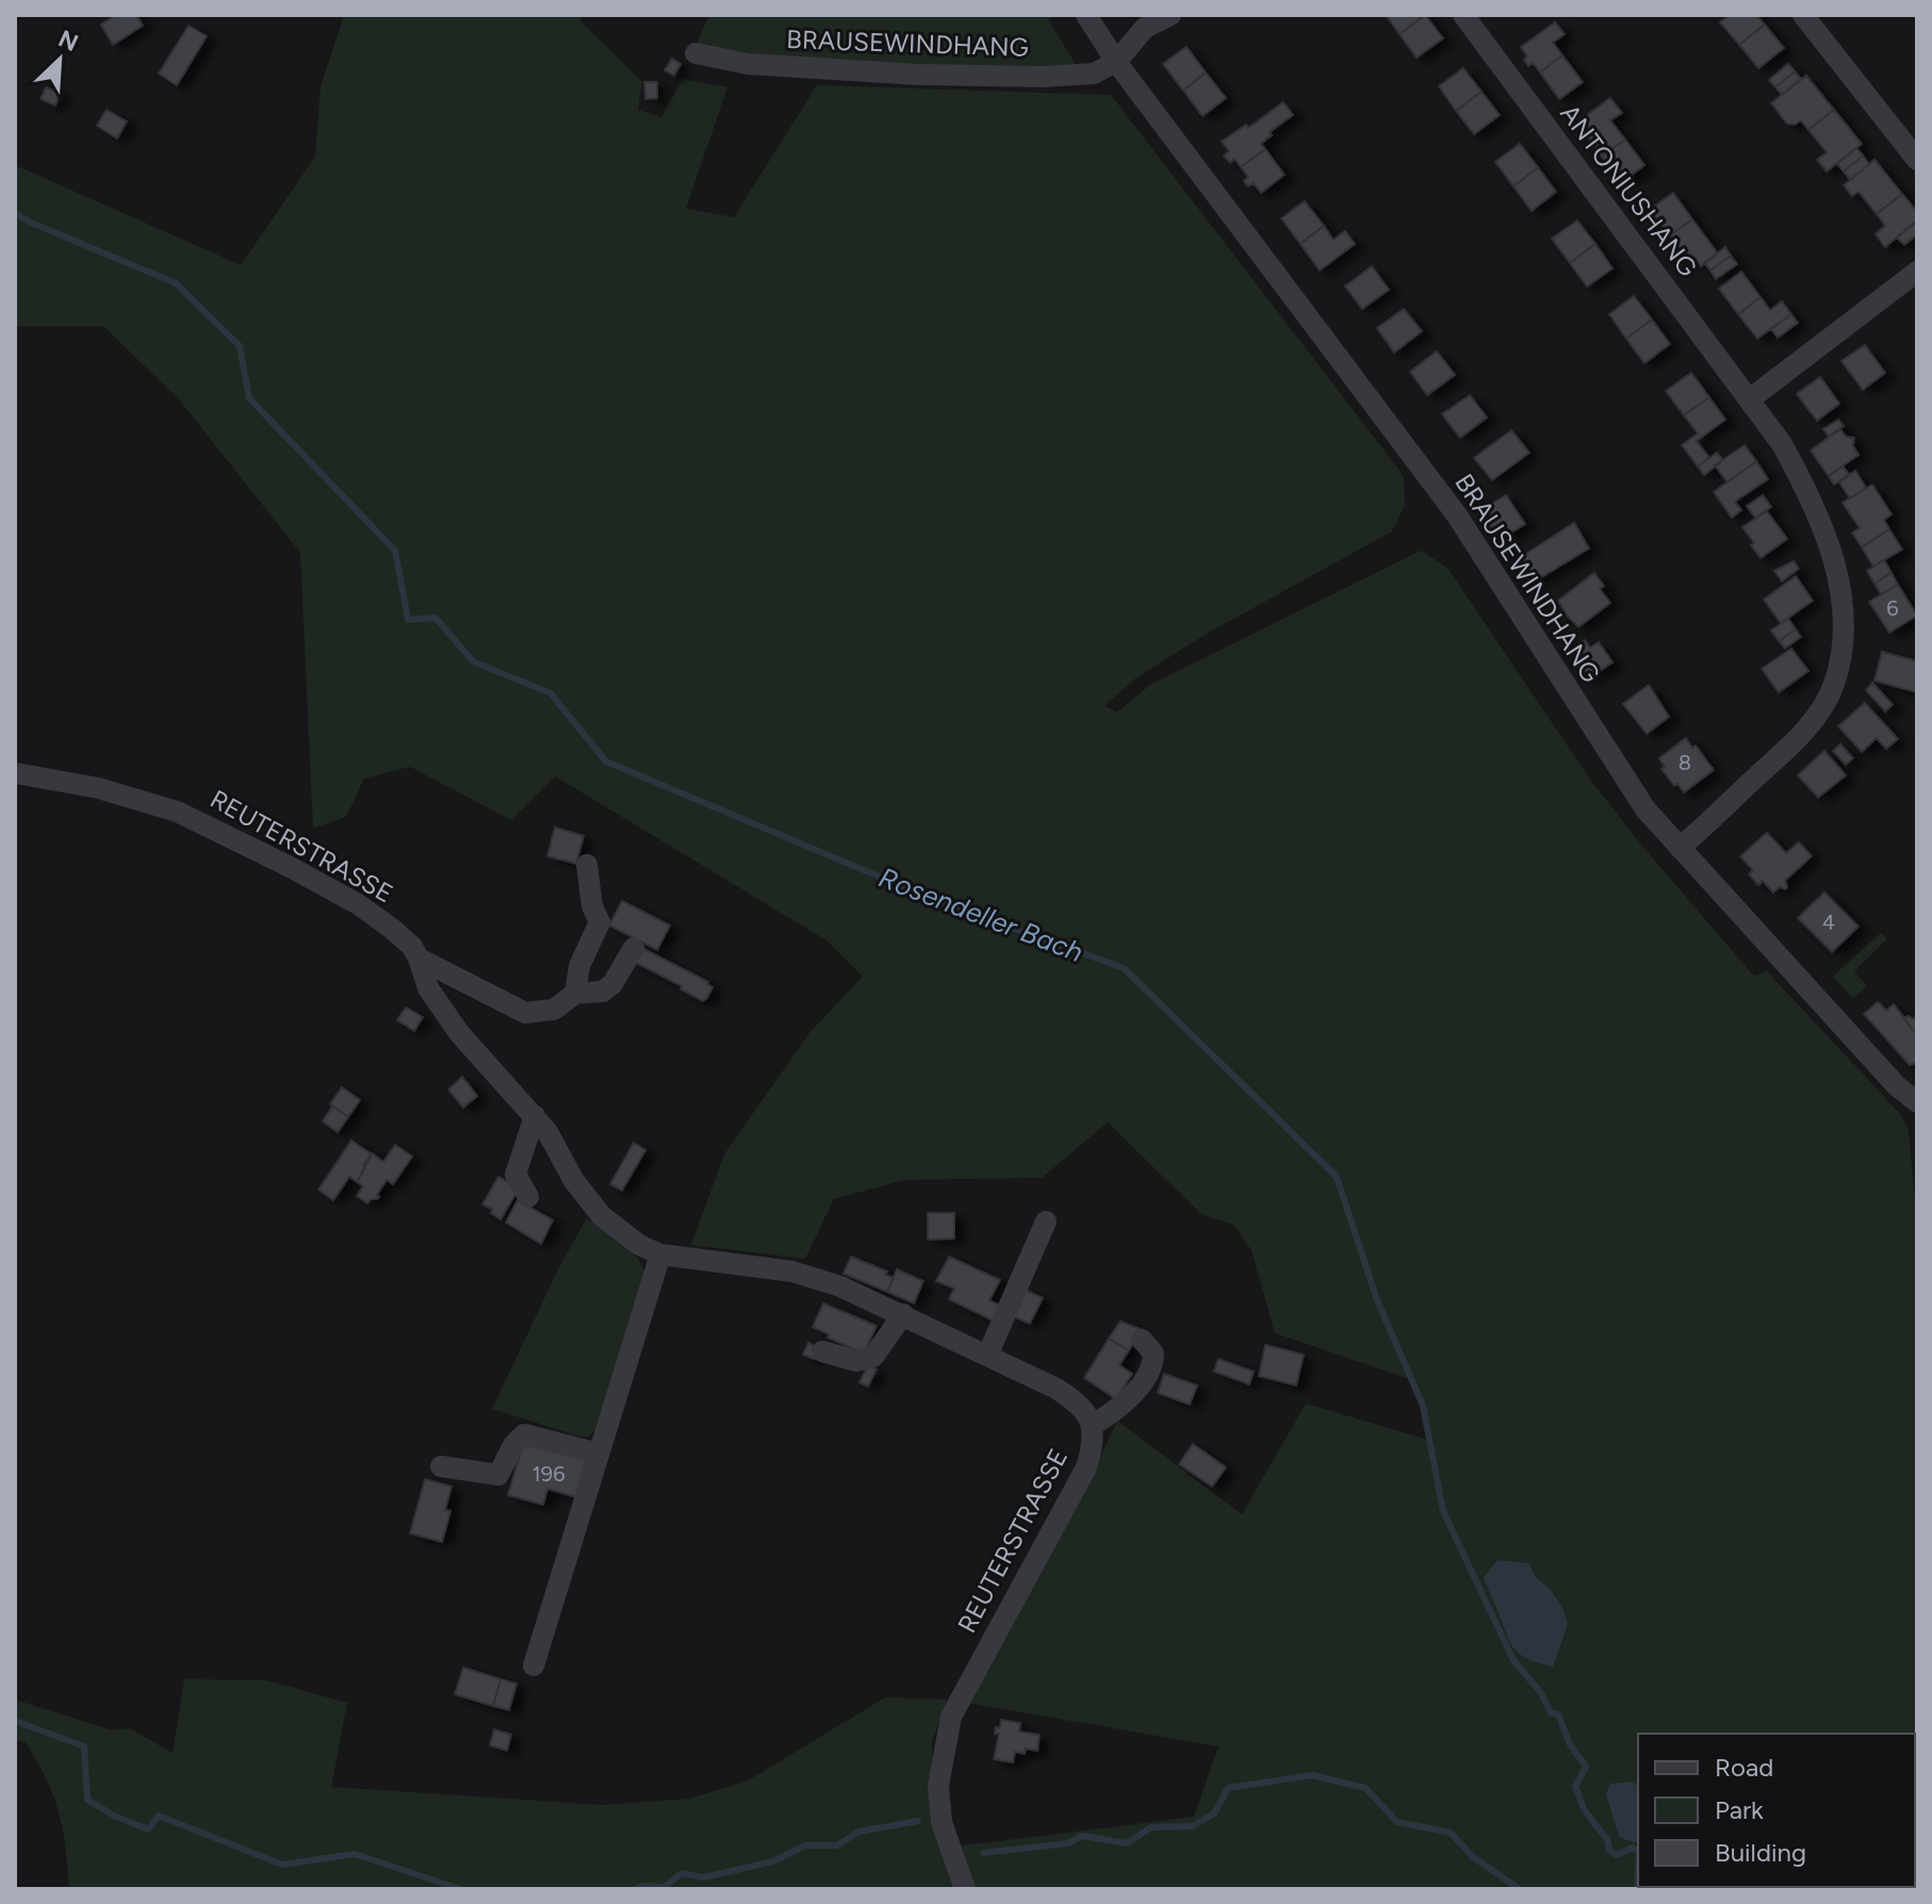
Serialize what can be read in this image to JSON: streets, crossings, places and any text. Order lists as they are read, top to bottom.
{
  "streets": {
    "street": ["BRAUSEWINDHANG", "ANTONIUSHANG", "REUTERSTRASSE"]
  },
  "crossings": [
    ["BRAUSEWINDHANG", "ANTONIUSHANG"]
  ],
  "water": ["Rosendeller Bach"],
  "house_numbers": [
    "6",
    "8",
    "4",
    "196"
  ],
  "legend": ["Road", "Park", "Building"],
  "north": "top right"
}
